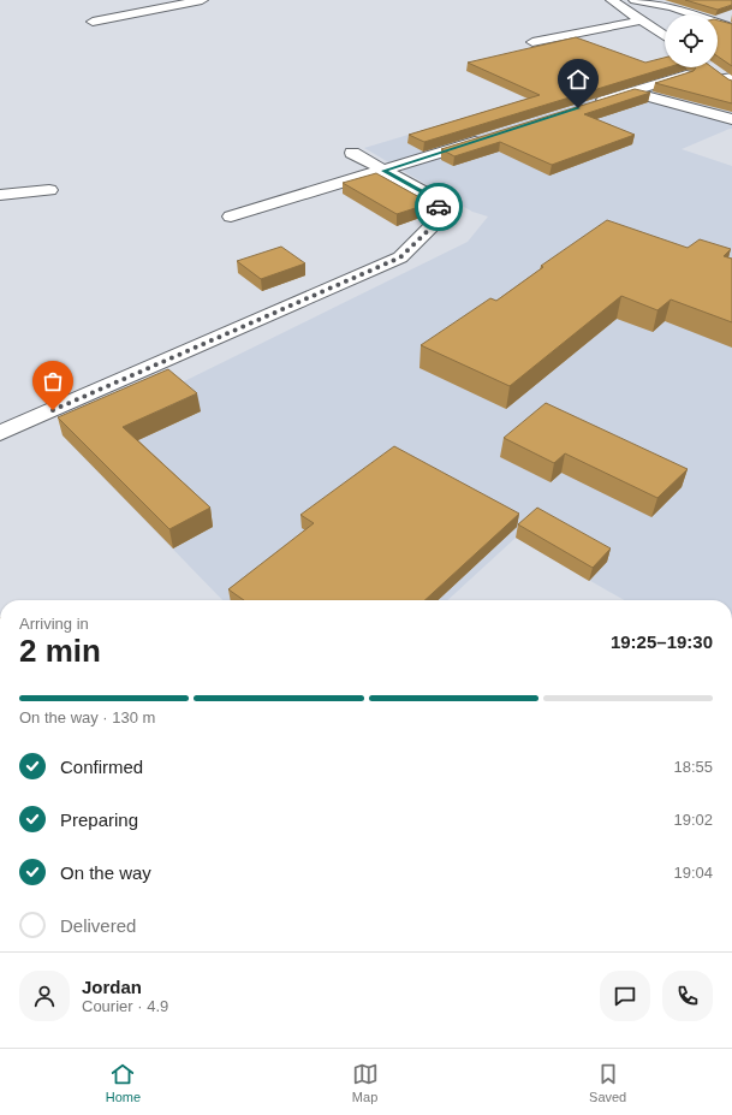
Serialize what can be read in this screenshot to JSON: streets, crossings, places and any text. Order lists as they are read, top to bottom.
{
  "page": {
    "heading": ["2 min", "Arriving in", "19:25–19:30"],
    "panel": ["Jordan", "Courier · 4.9"],
    "bar": "On the way · 130 m",
    "list": [
      ["Confirmed", "18:55"],
      ["Preparing", "19:02"],
      ["On the way", "19:04"],
      "Delivered"
    ],
    "tabs": ["Home", "Map", "Saved"]
  }
}
